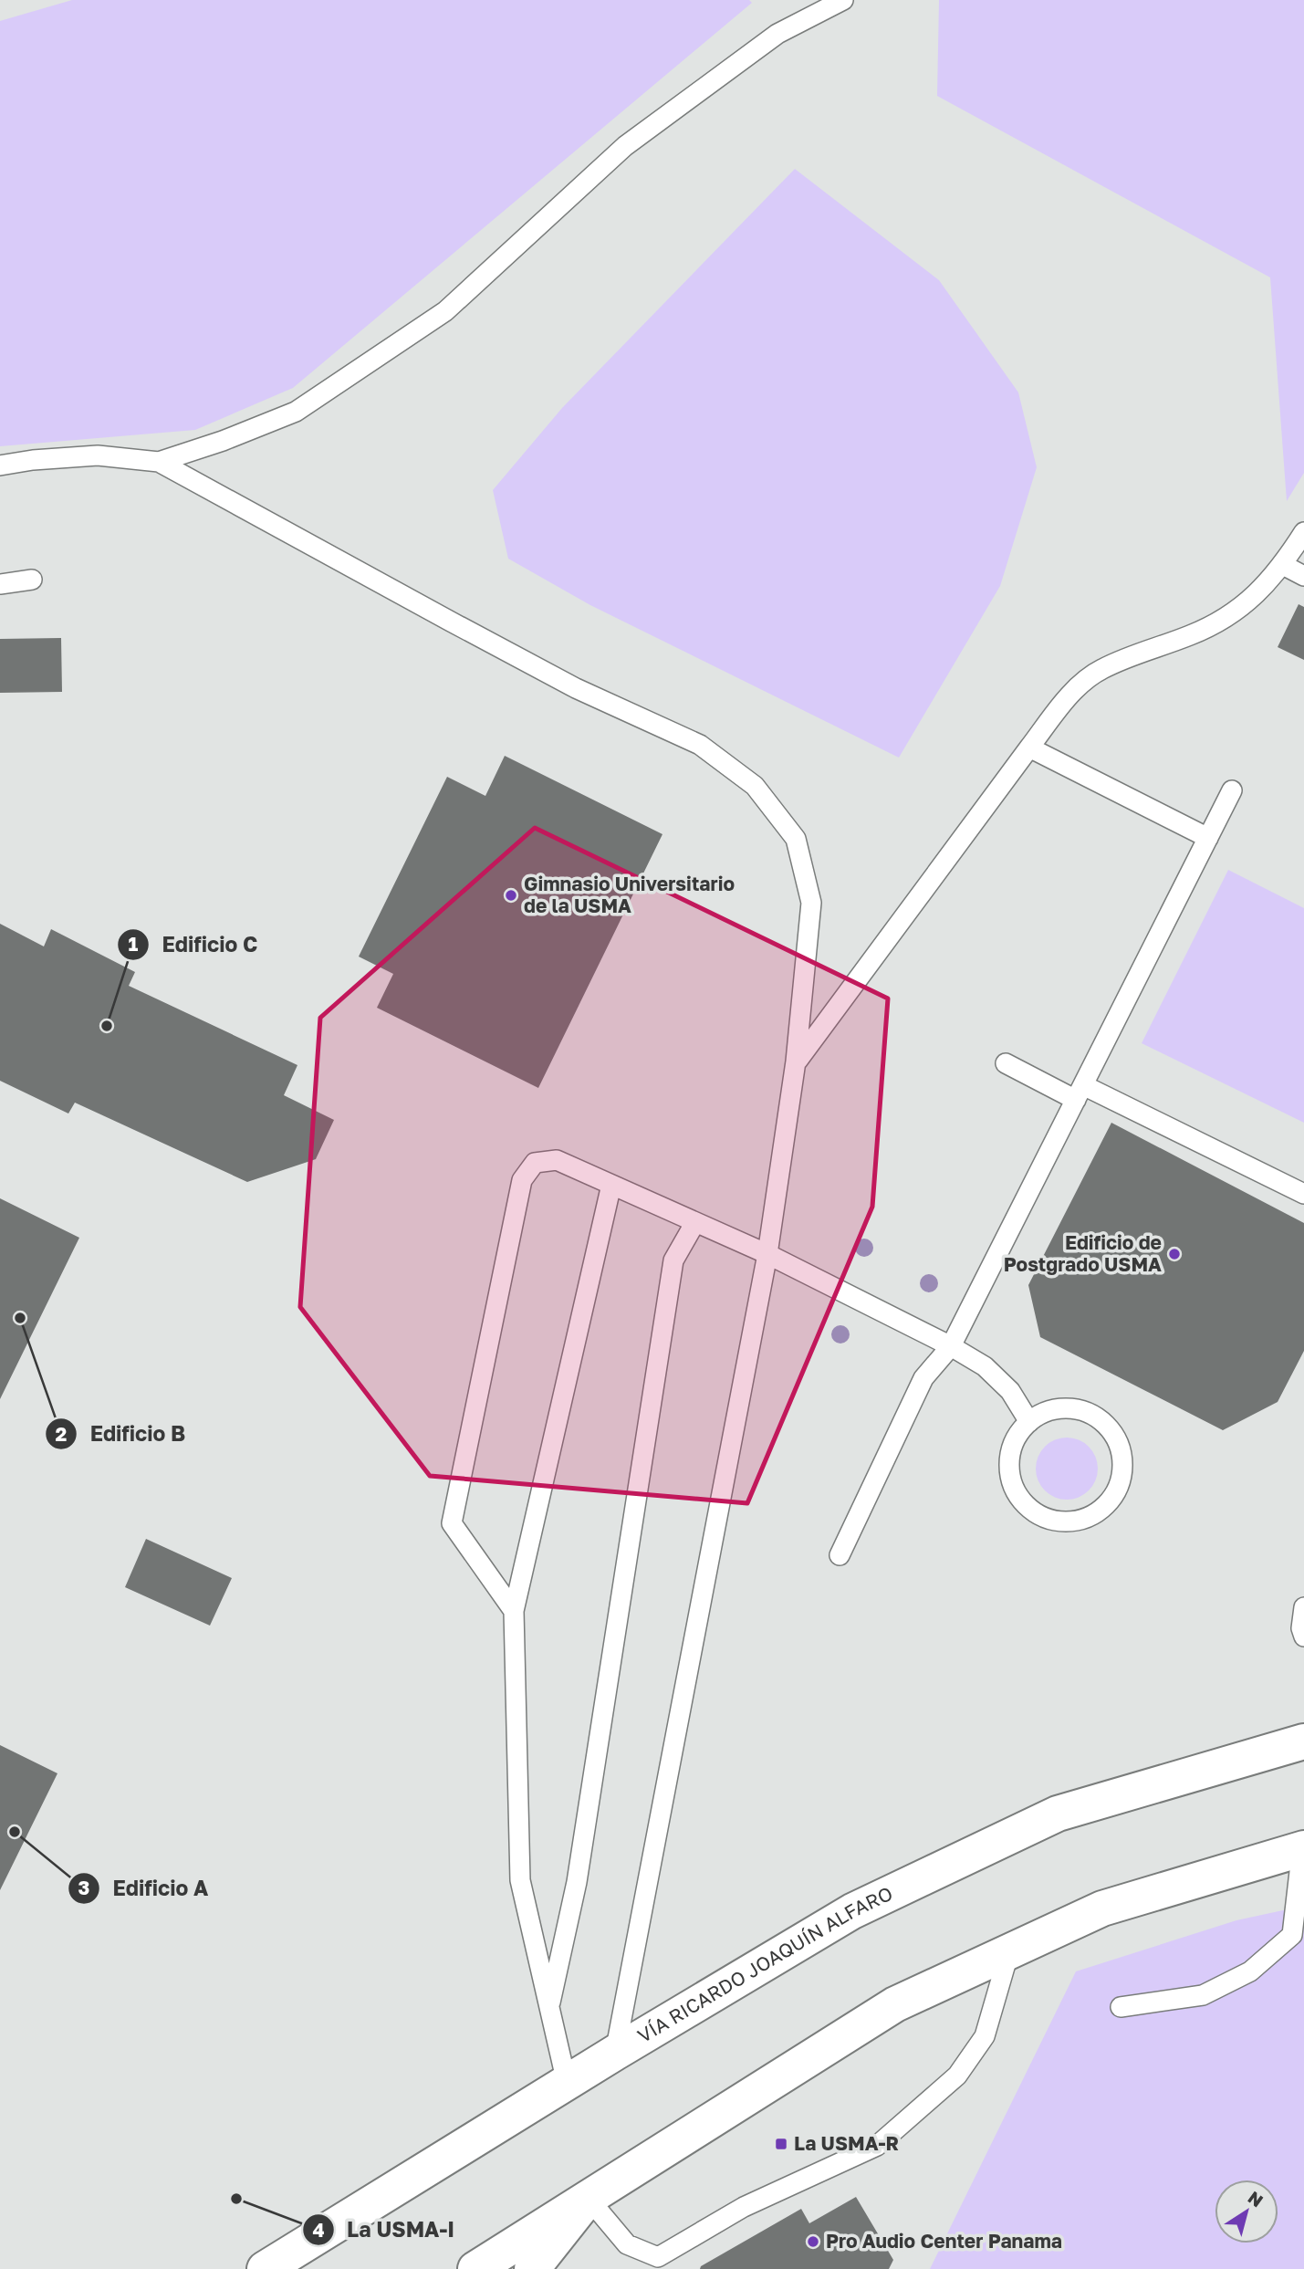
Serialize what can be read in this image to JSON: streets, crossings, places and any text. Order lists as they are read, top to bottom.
{
  "streets": {
    "main road": ["VÍA RICARDO JOAQUÍN ALFARO"]
  },
  "places": {
    "other": [
      "Gimnasio Universitario de la USMA",
      "Edificio C",
      "Edificio de Postgrado USMA",
      "Edificio B",
      "Edificio A",
      "La USMA-I",
      "Pro Audio Center Panama"
    ],
    "transit": ["La USMA-R"]
  },
  "north": "top right"
}
